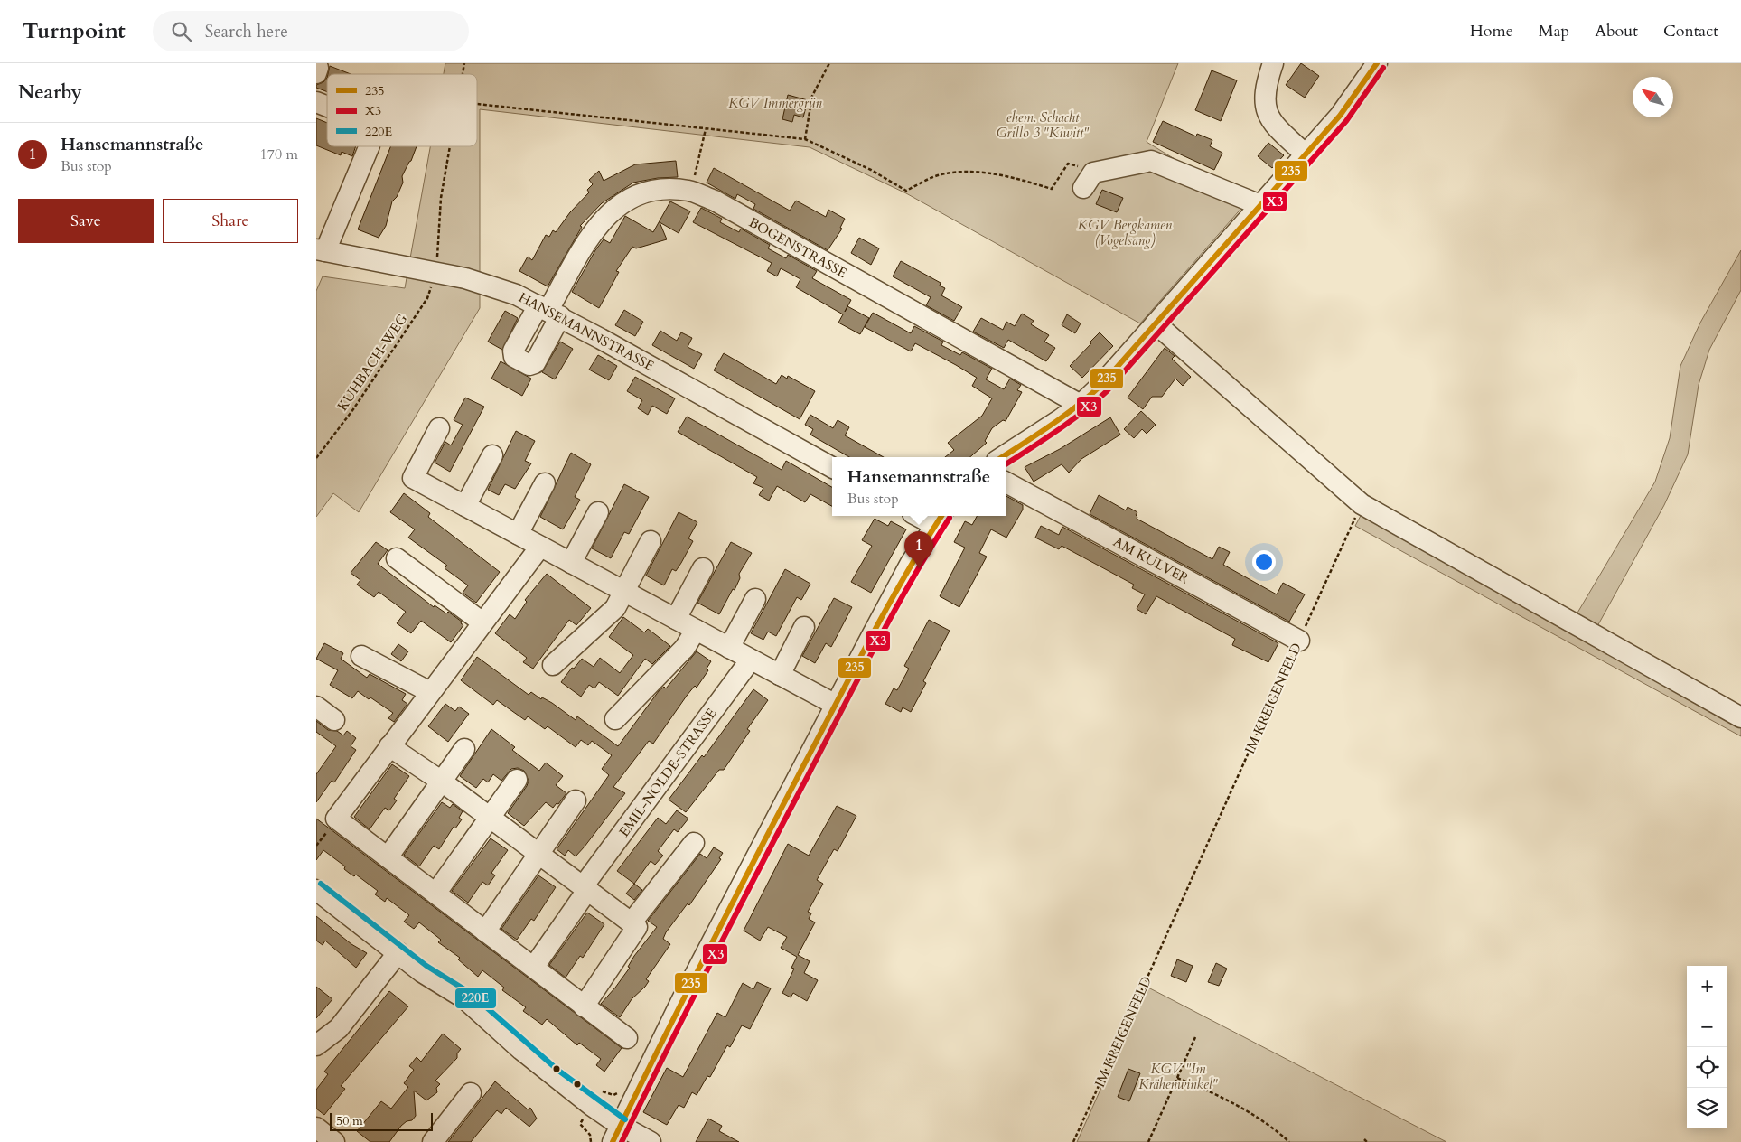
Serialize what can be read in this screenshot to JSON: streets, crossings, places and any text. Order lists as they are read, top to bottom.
{
  "streets": {
    "street": [
      "BOGENSTRASSE",
      "HANSEMANNSTRASSE",
      "AM KULVER",
      "EMIL-NOLDE-STRASSE"
    ],
    "path": ["KUHBACH-WEG", "IM KREIGENFELD"]
  },
  "crossings": [
    ["BOGENSTRASSE", "HANSEMANNSTRASSE"],
    ["AM KULVER", "IM KREIGENFELD"]
  ],
  "parks": [
    "KGV Immergrün",
    "ehem. Schacht Grillo 3 \"Kiwitt\"",
    "KGV Bergkamen (Vogelsang)",
    "KGV \"Im Krähenwinkel\""
  ],
  "lines": ["transit line 235", "transit line X3", "transit line 220E"],
  "legend": ["235", "X3", "220E"],
  "scale_bar": "50 m",
  "north": "top left",
  "page": {
    "header": "Turnpoint",
    "search": "Search here",
    "nav": [
      "Home",
      "Map",
      "About",
      "Contact"
    ],
    "heading": "Nearby",
    "list": [
      {
        "mark": "1",
        "name": "Hansemannstraße",
        "note": "Bus stop",
        "value": "170 m"
      }
    ],
    "buttons": ["Save", "Share"],
    "popup": ["Hansemannstraße", "Bus stop"],
    "pins": "1",
    "map_buttons": ["+", "−"],
    "scale": "50 m"
  }
}
